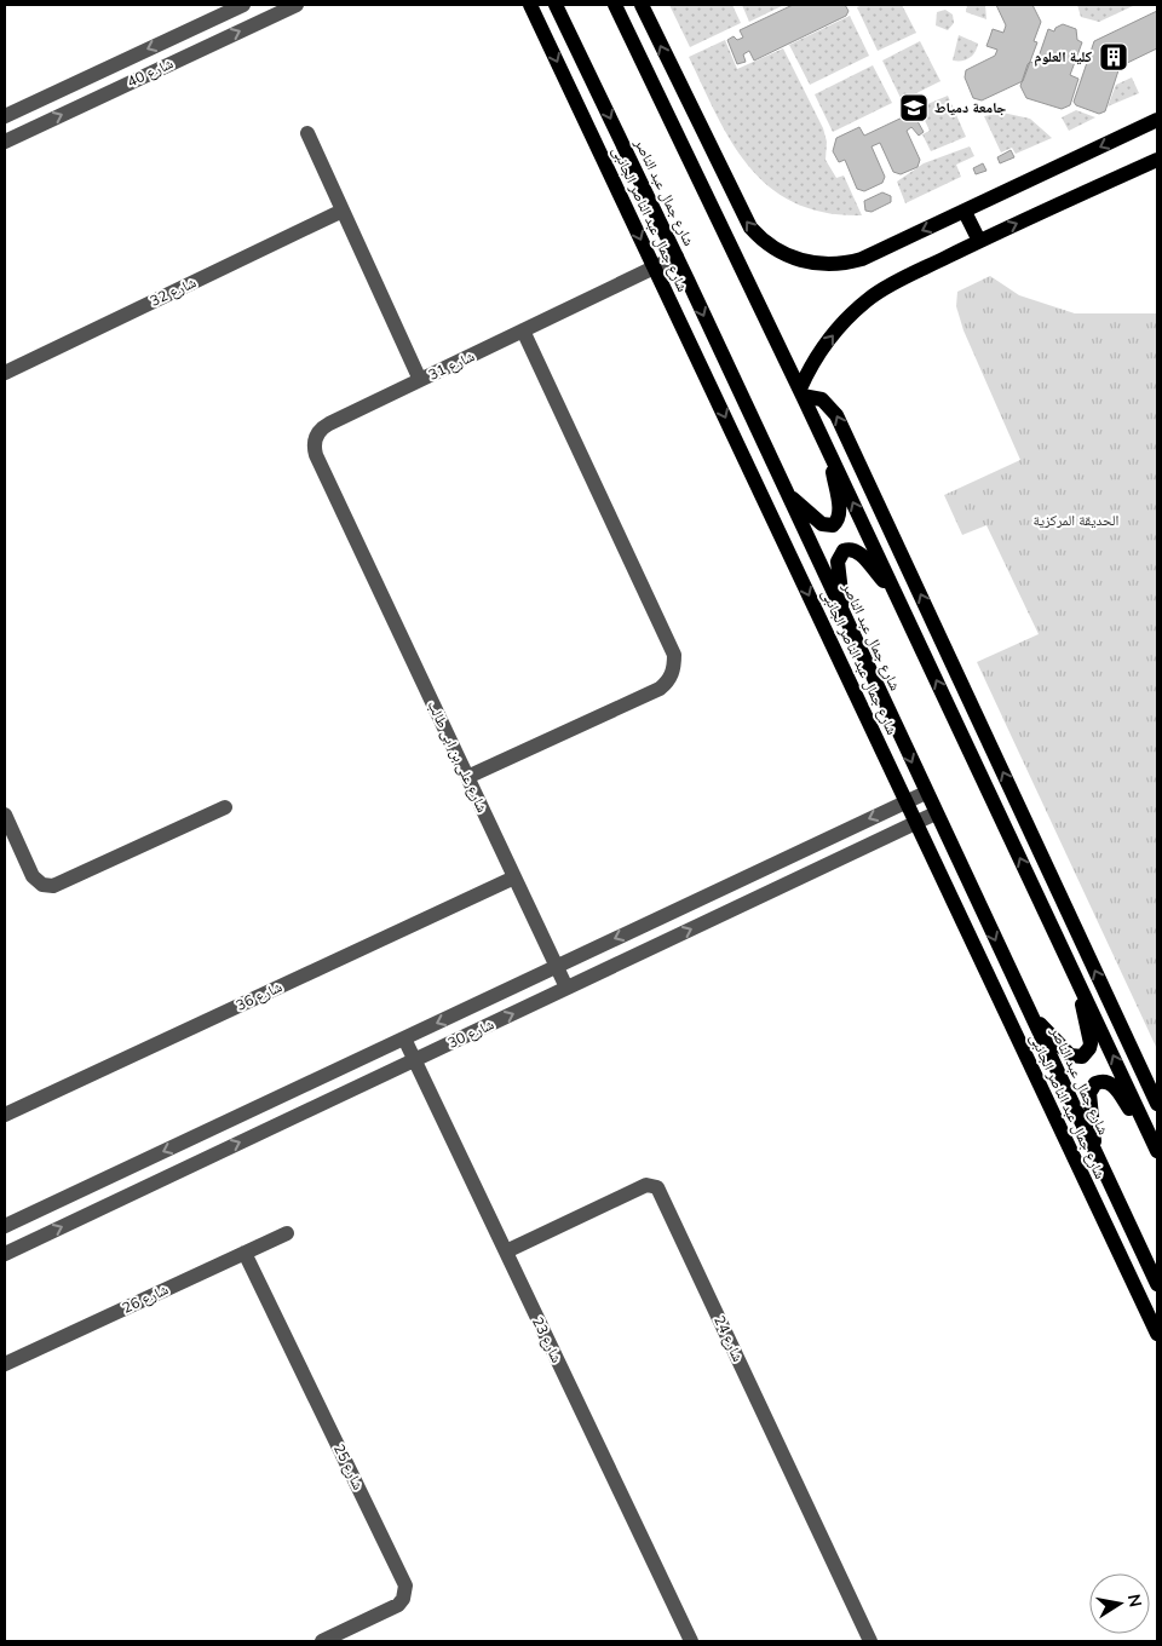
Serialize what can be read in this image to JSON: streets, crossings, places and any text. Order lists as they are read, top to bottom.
{
  "streets": {
    "main road": ["شارع جمال عبد الناصر", "شارع جمال عبد الناصر الجانبى"],
    "street": [
      "شارع 40",
      "شارع 32",
      "شارع 31",
      "شارع على بن ابى طالب",
      "شارع 36",
      "شارع 30",
      "شارع 26",
      "شارع 24",
      "شارع 23",
      "شارع 25"
    ]
  },
  "crossings": [
    ["شارع جمال عبد الناصر", "شارع 31"],
    ["شارع جمال عبد الناصر", "شارع 30"],
    ["شارع جمال عبد الناصر الجانبى", "شارع 31"],
    ["شارع جمال عبد الناصر الجانبى", "شارع 30"],
    ["شارع 31", "شارع على بن ابى طالب"],
    ["شارع على بن ابى طالب", "شارع 36"],
    ["شارع على بن ابى طالب", "شارع 30"],
    ["شارع 30", "شارع 23"],
    ["شارع 26", "شارع 25"],
    ["شارع 24", "شارع 23"]
  ],
  "parks": ["الحديقة المركزية"],
  "places": {
    "building": ["كلية العلوم"],
    "school or university": ["جامعة دمياط"]
  },
  "north": "right"
}
